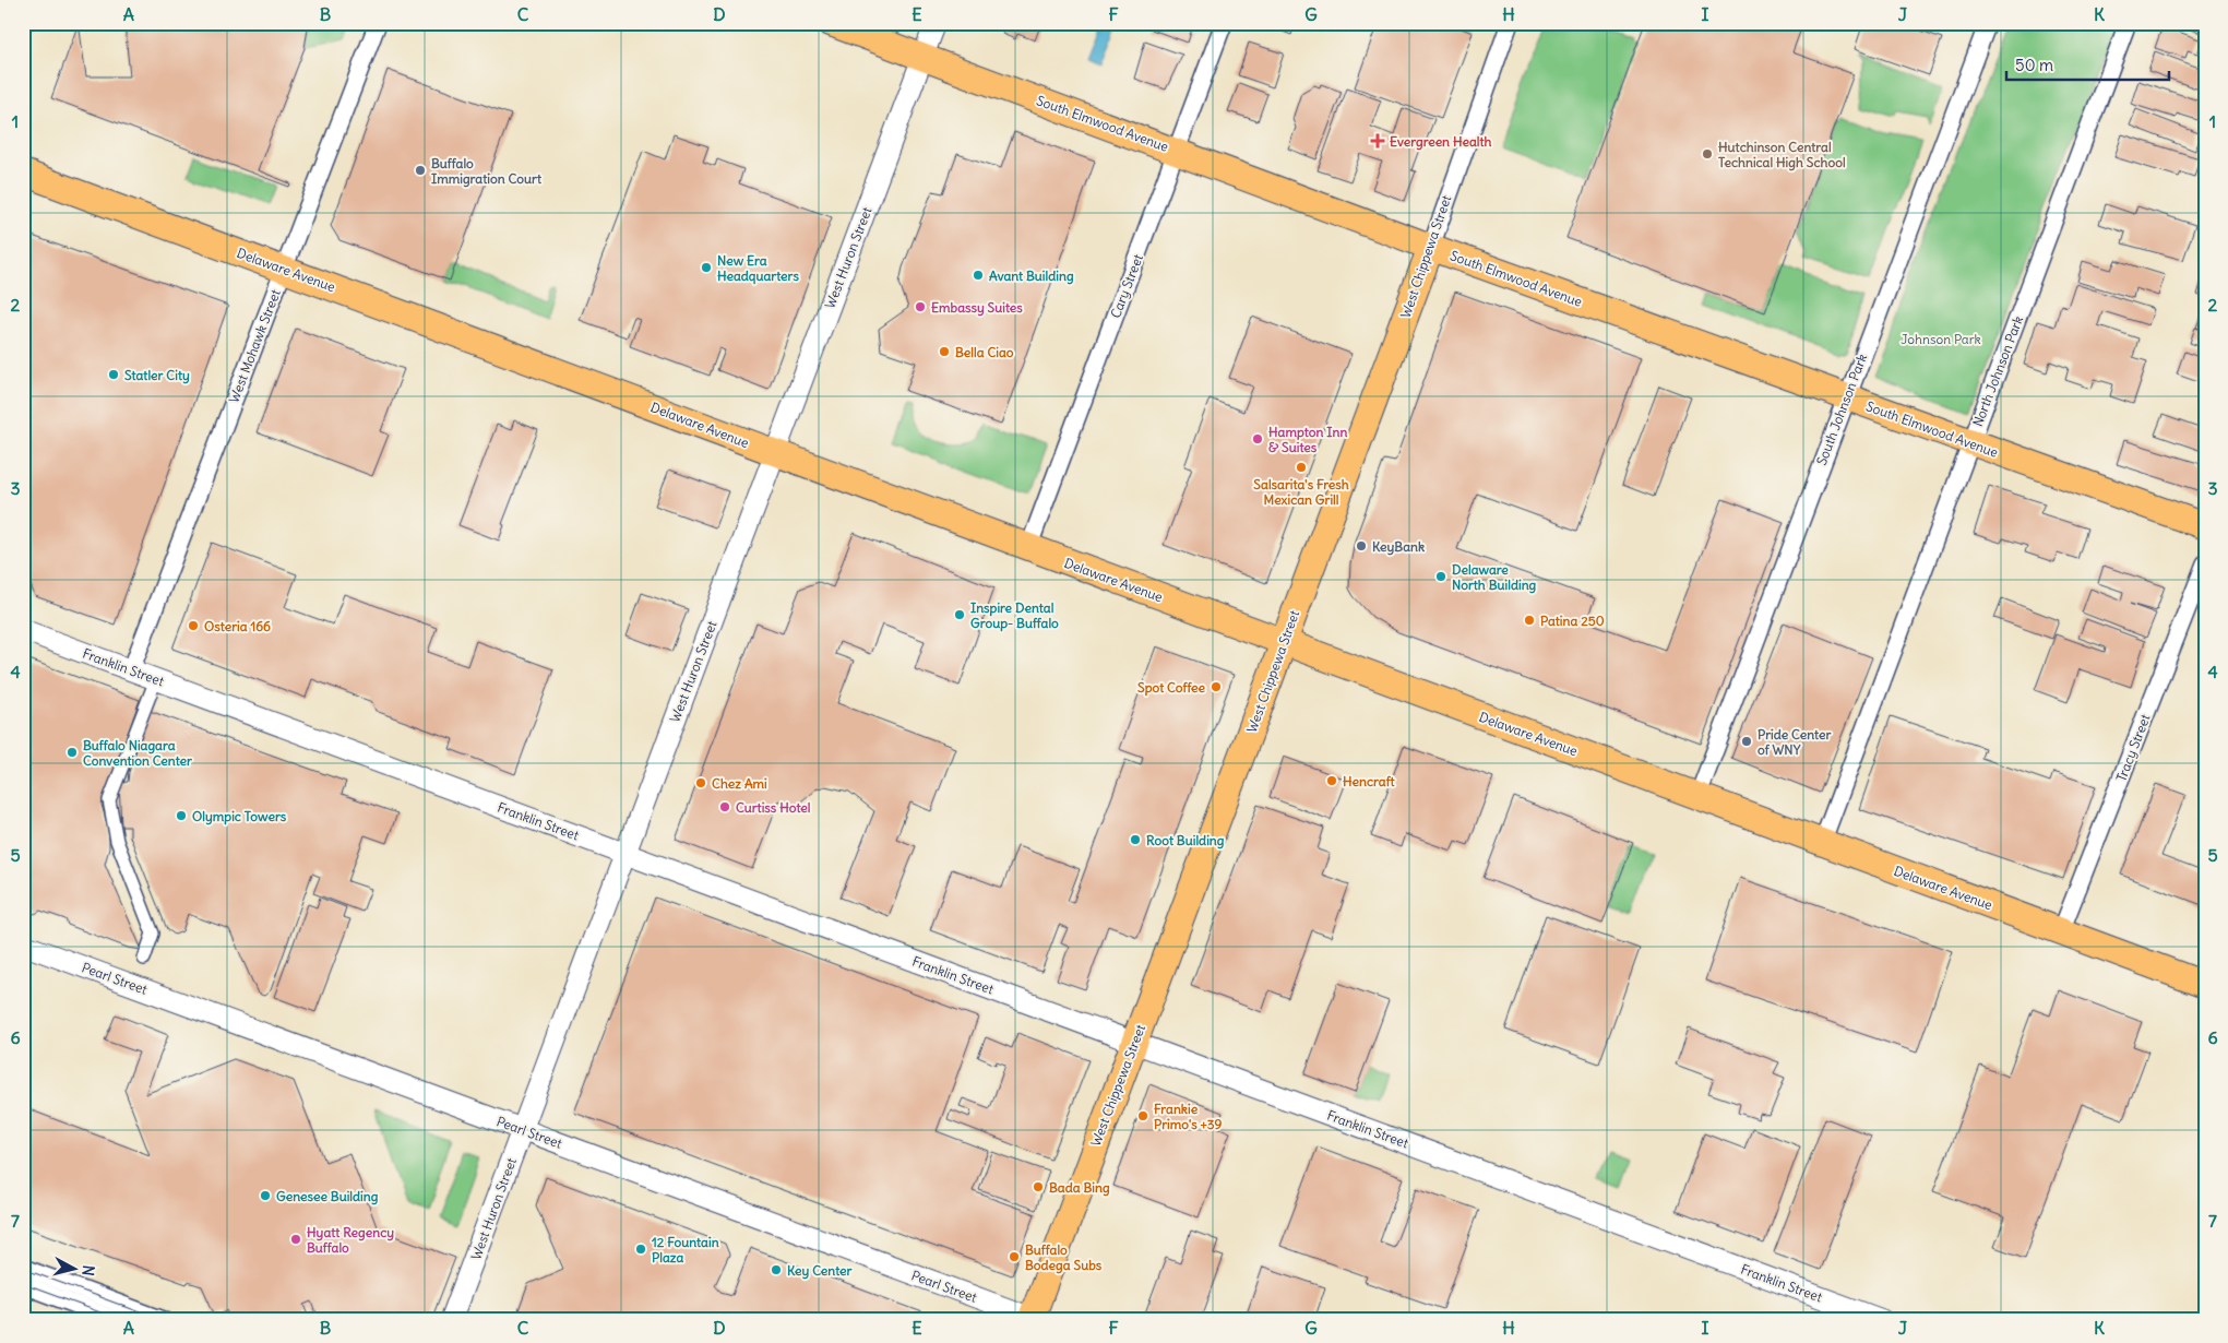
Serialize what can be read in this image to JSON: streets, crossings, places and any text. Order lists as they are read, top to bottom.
{
  "streets": {
    "main road": ["South Elmwood Avenue", "West Chippewa Street", "Delaware Avenue"],
    "street": [
      "West Huron Street",
      "Cary Street",
      "West Mohawk Street",
      "North Johnson Park",
      "South Johnson Park",
      "Franklin Street",
      "Tracy Street",
      "Pearl Street"
    ]
  },
  "crossings": [
    ["South Elmwood Avenue", "West Chippewa Street"],
    ["South Elmwood Avenue", "West Huron Street"],
    ["South Elmwood Avenue", "Cary Street"],
    ["South Elmwood Avenue", "North Johnson Park"],
    ["South Elmwood Avenue", "South Johnson Park"],
    ["West Chippewa Street", "Delaware Avenue"],
    ["West Chippewa Street", "Franklin Street"],
    ["West Chippewa Street", "Pearl Street"],
    ["West Huron Street", "Delaware Avenue"],
    ["West Huron Street", "Franklin Street"],
    ["West Huron Street", "Pearl Street"],
    ["Delaware Avenue", "Cary Street"],
    ["Delaware Avenue", "West Mohawk Street"],
    ["Delaware Avenue", "North Johnson Park"],
    ["Delaware Avenue", "South Johnson Park"],
    ["Delaware Avenue", "Tracy Street"],
    ["West Mohawk Street", "Franklin Street"]
  ],
  "parks": ["Johnson Park"],
  "places": {
    "health": ["Evergreen Health"],
    "other": [
      "Hutchinson Central Technical High School",
      "Buffalo Immigration Court",
      "New Era Headquarters",
      "Avant Building",
      "Embassy Suites",
      "Bella Ciao",
      "Statler City",
      "Hampton Inn & Suites",
      "Salsarita's Fresh Mexican Grill",
      "KeyBank",
      "Delaware North Building",
      "Inspire Dental Group- Buffalo",
      "Patina 250",
      "Osteria 166",
      "Spot Coffee",
      "Pride Center of WNY",
      "Buffalo Niagara Convention Center",
      "Hencraft",
      "Chez Ami",
      "Curtiss Hotel",
      "Olympic Towers",
      "Root Building",
      "Frankie Primo's +39",
      "Bada Bing",
      "Genesee Building",
      "Hyatt Regency Buffalo",
      "12 Fountain Plaza",
      "Buffalo Bodega Subs",
      "Key Center"
    ]
  },
  "scale_bar": "50 m",
  "north": "right",
  "grid": {
    "columns": [
      "A",
      "B",
      "C",
      "D",
      "E",
      "F",
      "G",
      "H",
      "I",
      "J",
      "K"
    ],
    "rows": [
      "1",
      "2",
      "3",
      "4",
      "5",
      "6",
      "7"
    ]
  }
}
